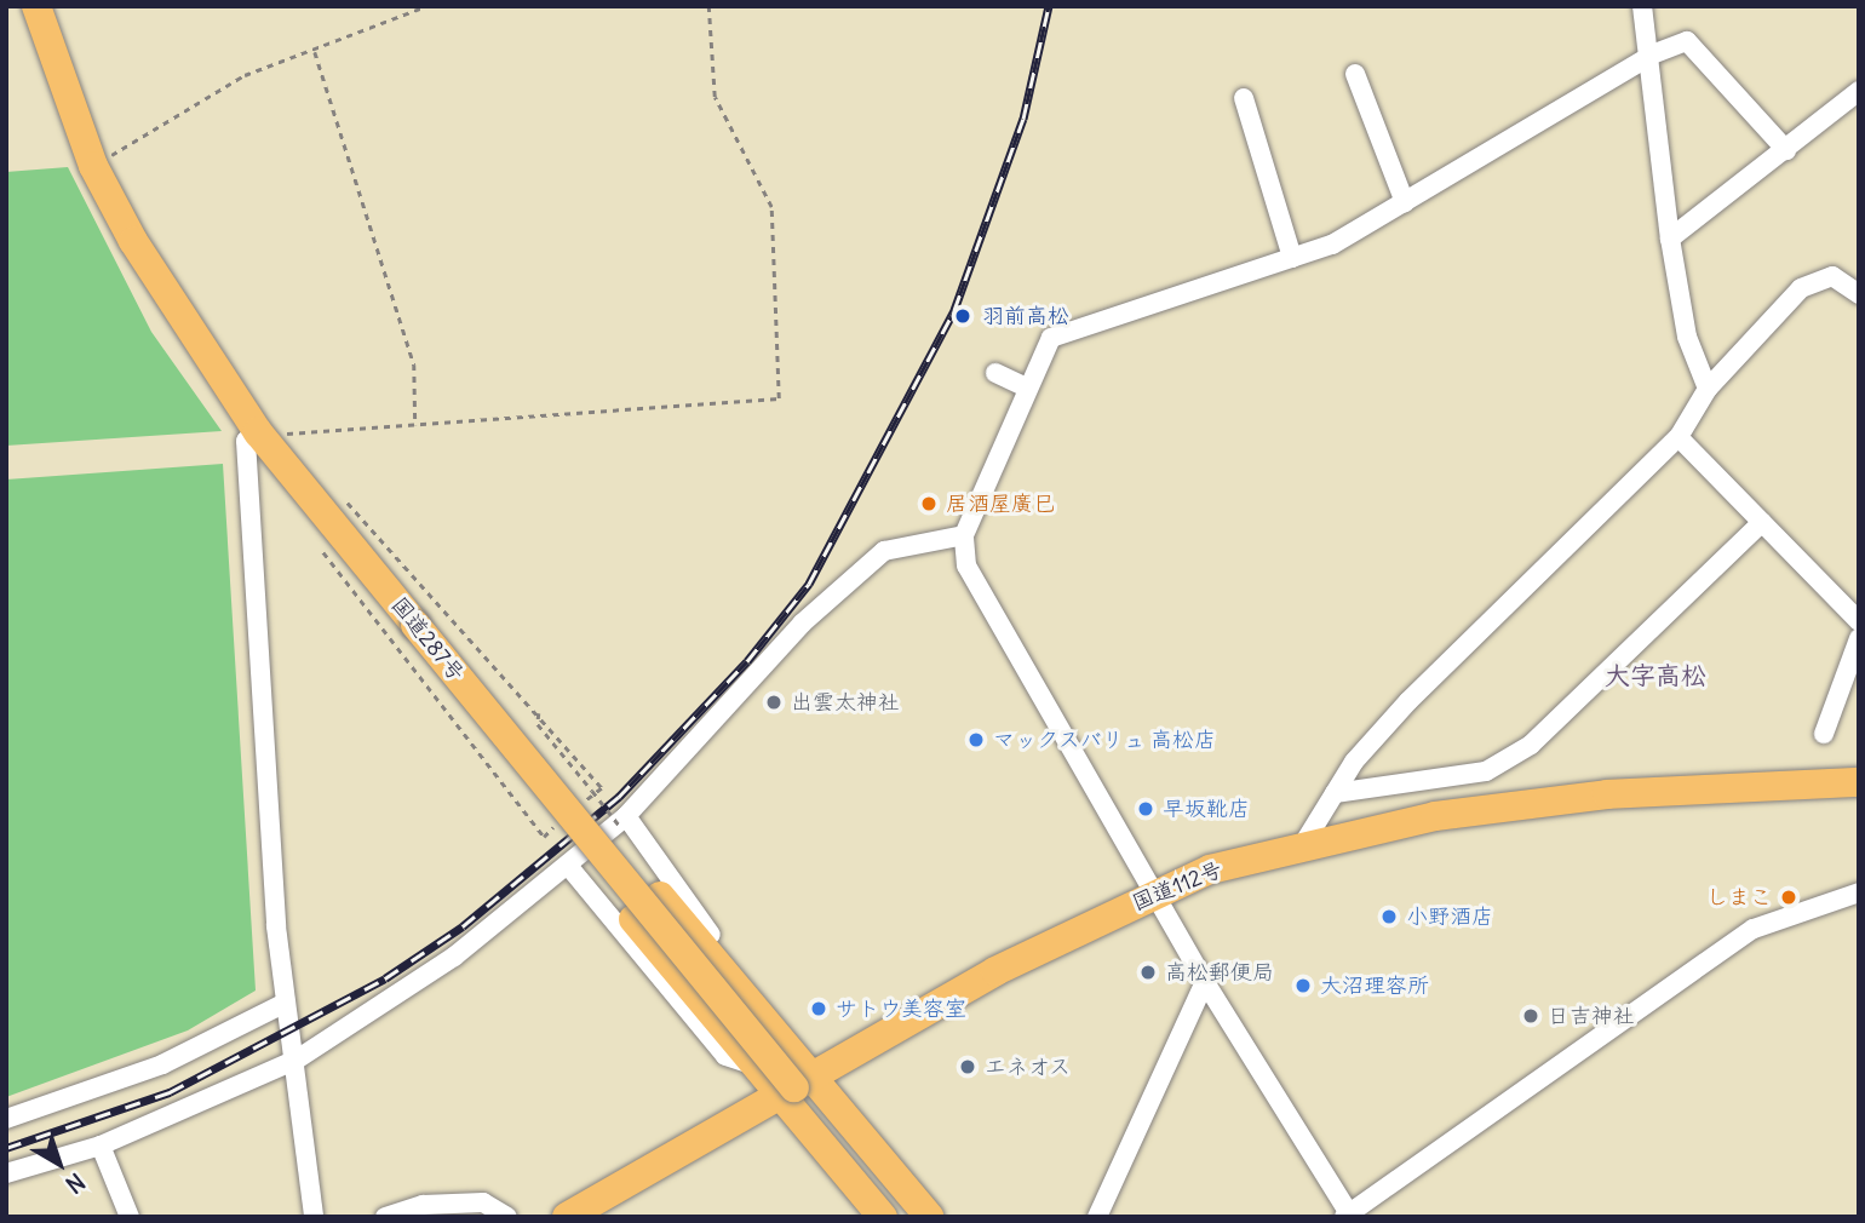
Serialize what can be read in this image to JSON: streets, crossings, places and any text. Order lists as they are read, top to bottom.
{
  "streets": {
    "highway": ["国道287号", "国道112号"]
  },
  "districts": ["大字高松"],
  "places": [
    "羽前高松",
    "居酒屋廣巳",
    "出雲太神社",
    "マックスバリュ 高松店",
    "早坂靴店",
    "しまこ",
    "小野酒店",
    "高松郵便局",
    "大沼理容所",
    "サトウ美容室",
    "日吉神社",
    "エネオス"
  ],
  "north": "bottom right"
}
